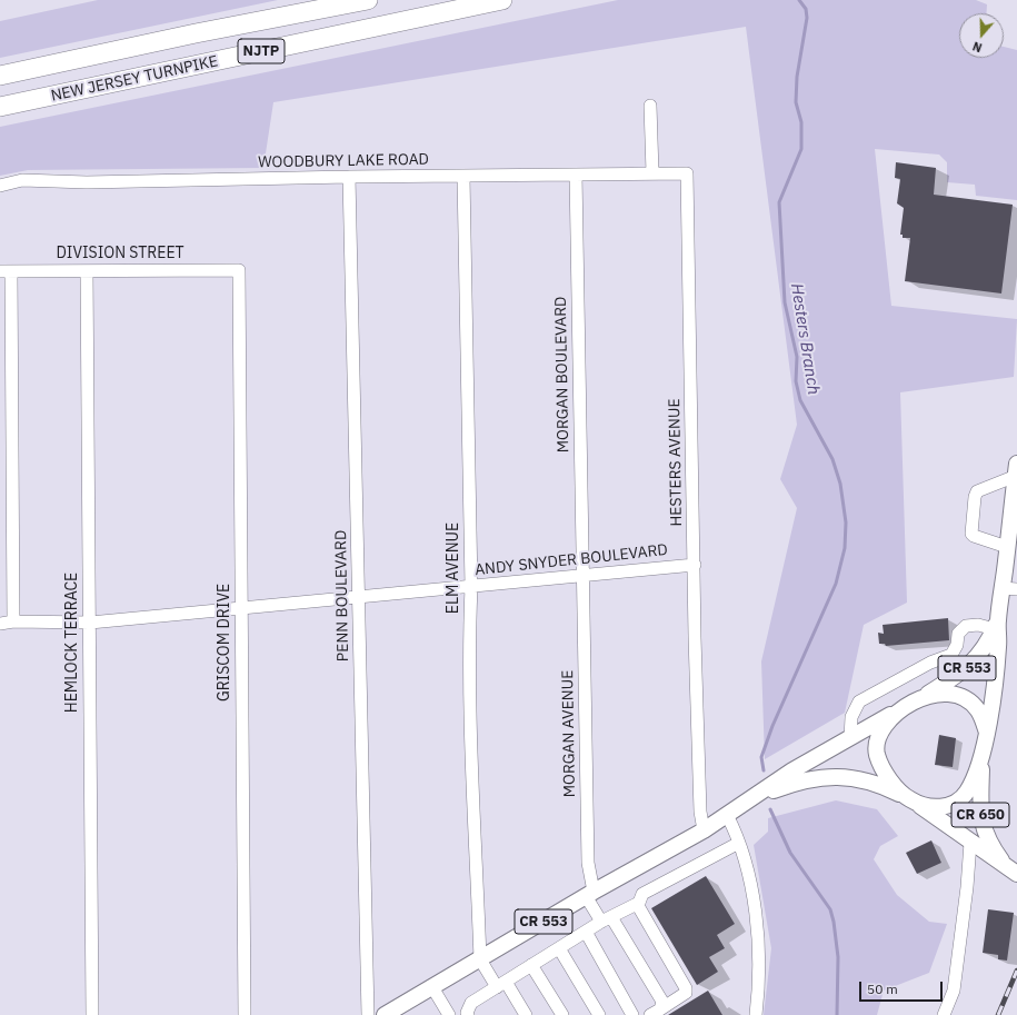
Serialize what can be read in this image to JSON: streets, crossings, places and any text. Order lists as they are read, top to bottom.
{
  "streets": {
    "highway": ["NJTP", "NEW JERSEY TURNPIKE"],
    "main road": ["CR 553", "CR 650"],
    "street": [
      "WOODBURY LAKE ROAD",
      "DIVISION STREET",
      "MORGAN BOULEVARD",
      "HESTERS AVENUE",
      "ANDY SNYDER BOULEVARD",
      "ELM AVENUE",
      "PENN BOULEVARD",
      "HEMLOCK TERRACE",
      "GRISCOM DRIVE",
      "MORGAN AVENUE"
    ]
  },
  "crossings": [
    ["WOODBURY LAKE ROAD", "MORGAN BOULEVARD"],
    ["WOODBURY LAKE ROAD", "HESTERS AVENUE"],
    ["WOODBURY LAKE ROAD", "ELM AVENUE"],
    ["WOODBURY LAKE ROAD", "PENN BOULEVARD"],
    ["DIVISION STREET", "HEMLOCK TERRACE"],
    ["DIVISION STREET", "GRISCOM DRIVE"],
    ["MORGAN BOULEVARD", "ANDY SNYDER BOULEVARD"],
    ["MORGAN BOULEVARD", "MORGAN AVENUE"],
    ["HESTERS AVENUE", "ANDY SNYDER BOULEVARD"],
    ["HESTERS AVENUE", "CR 553"],
    ["ANDY SNYDER BOULEVARD", "ELM AVENUE"],
    ["ANDY SNYDER BOULEVARD", "PENN BOULEVARD"],
    ["ANDY SNYDER BOULEVARD", "HEMLOCK TERRACE"],
    ["ANDY SNYDER BOULEVARD", "GRISCOM DRIVE"],
    ["ANDY SNYDER BOULEVARD", "MORGAN AVENUE"],
    ["ELM AVENUE", "CR 553"],
    ["CR 553", "MORGAN AVENUE"],
    ["CR 553", "CR 650"]
  ],
  "water": ["Hesters Branch"],
  "scale_bar": "50 m",
  "north": "bottom"
}
